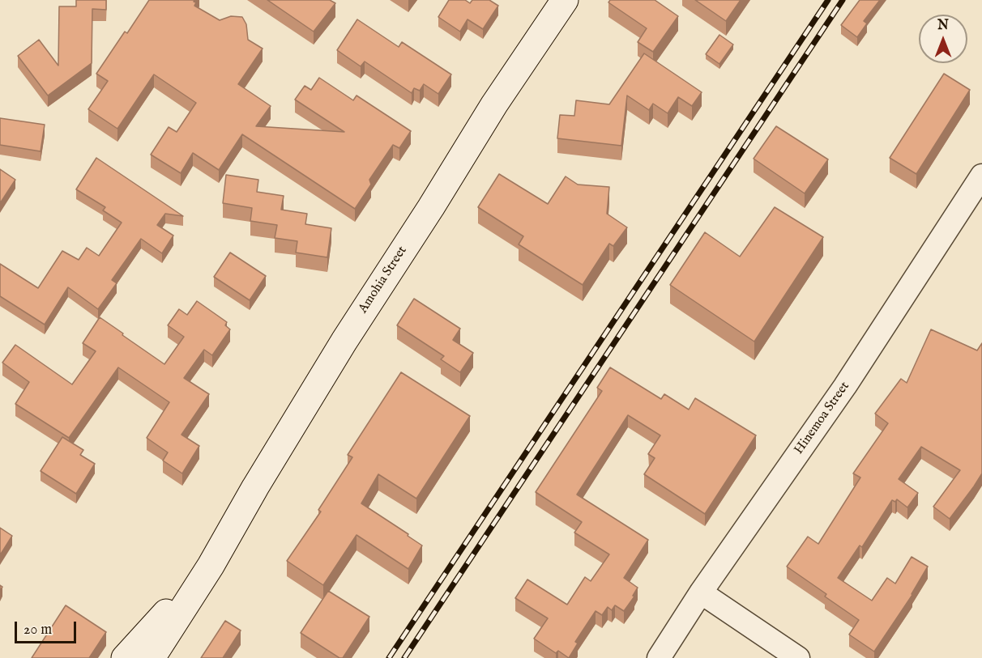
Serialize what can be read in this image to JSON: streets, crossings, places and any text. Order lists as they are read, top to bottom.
{
  "streets": {
    "main road": ["Amohia Street"],
    "street": ["Hinemoa Street"]
  },
  "scale_bar": "20 m",
  "north": "top"
}
